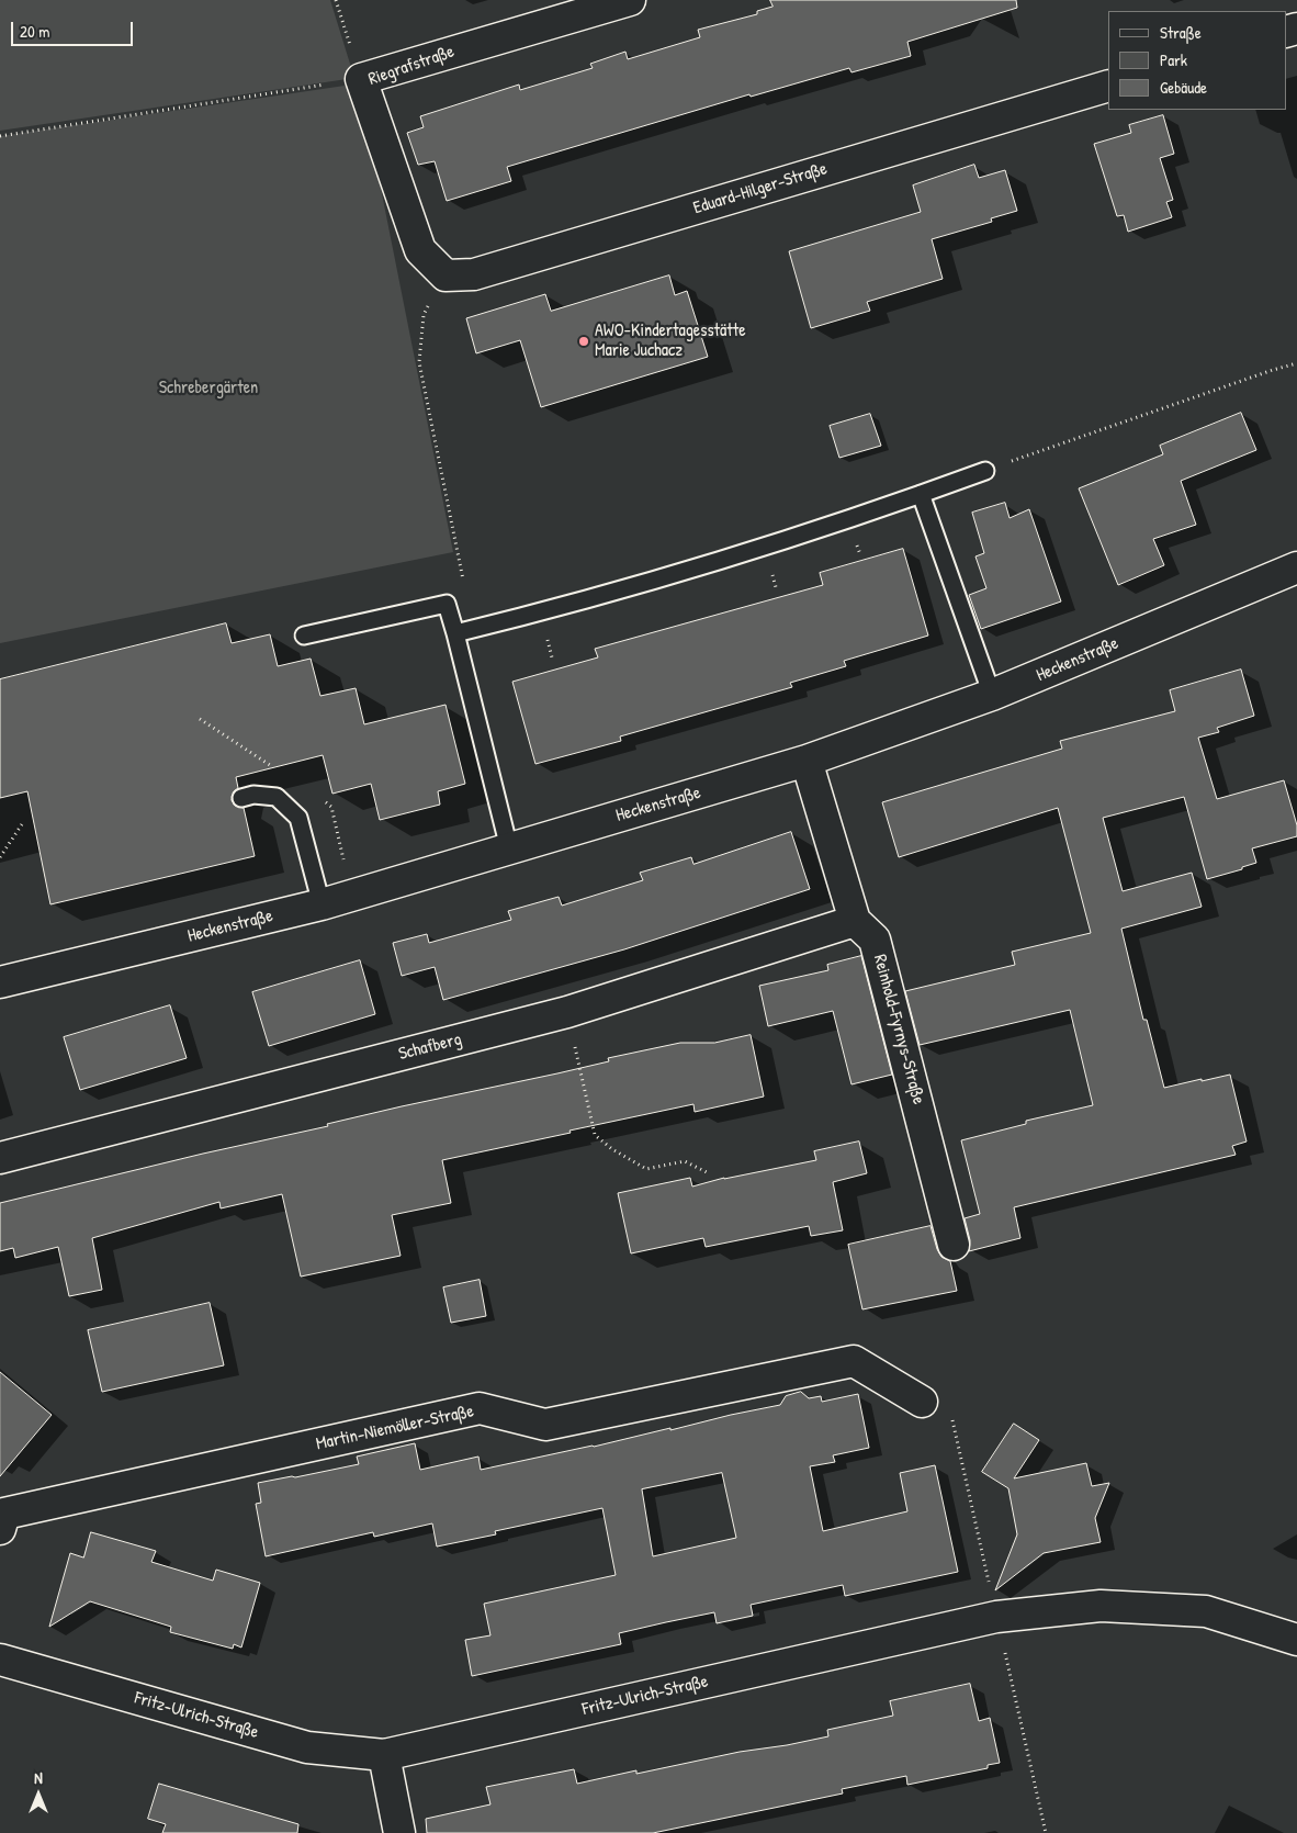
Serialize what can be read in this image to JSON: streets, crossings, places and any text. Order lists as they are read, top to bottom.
{
  "streets": {
    "street": [
      "Riegrafstraße",
      "Eduard-Hilger-Straße",
      "Heckenstraße",
      "Reinhold-Fyrnys-Straße",
      "Schafberg",
      "Martin-Niemöller-Straße",
      "Fritz-Ulrich-Straße"
    ]
  },
  "crossings": [
    ["Riegrafstraße", "Eduard-Hilger-Straße"],
    ["Heckenstraße", "Reinhold-Fyrnys-Straße"],
    ["Reinhold-Fyrnys-Straße", "Schafberg"]
  ],
  "parks": ["Schrebergärten"],
  "places": ["AWO-Kindertagesstätte Marie Juchacz"],
  "legend": ["Straße", "Park", "Gebäude"],
  "scale_bar": "20 m",
  "north": "top"
}
